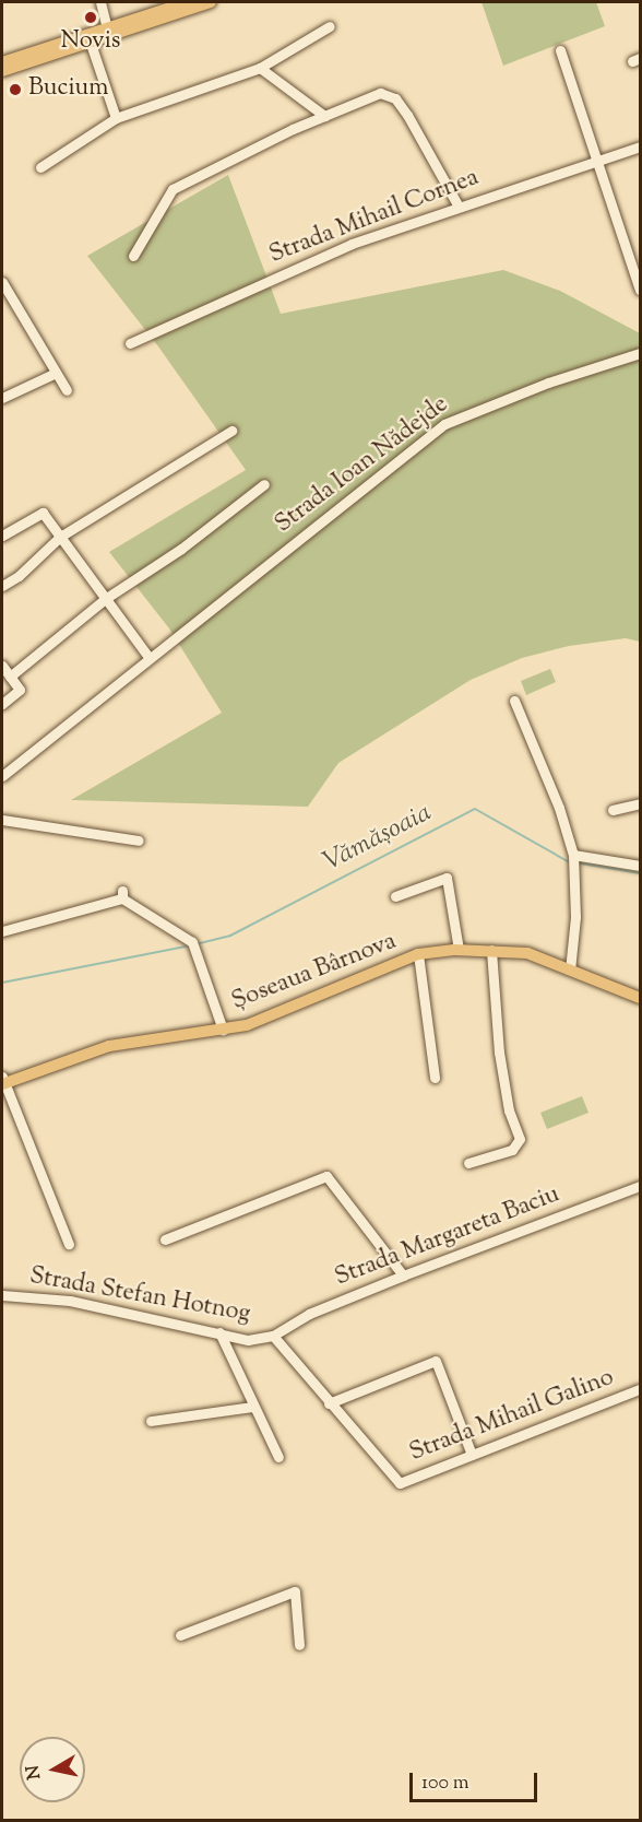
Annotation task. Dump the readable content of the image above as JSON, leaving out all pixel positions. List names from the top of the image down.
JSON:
{
  "streets": {
    "main road": ["Șoseaua Bârnova"],
    "street": [
      "Strada Mihail Cornea",
      "Strada Ioan Nădejde",
      "Strada Margareta Baciu",
      "Strada Stefan Hotnog",
      "Strada Mihail Galino"
    ]
  },
  "crossings": [
    ["Strada Margareta Baciu", "Strada Stefan Hotnog"],
    ["Strada Stefan Hotnog", "Strada Mihail Galino"]
  ],
  "water": ["Vămășoaia"],
  "places": ["Novis", "Bucium"],
  "scale_bar": "100 m",
  "north": "left"
}
